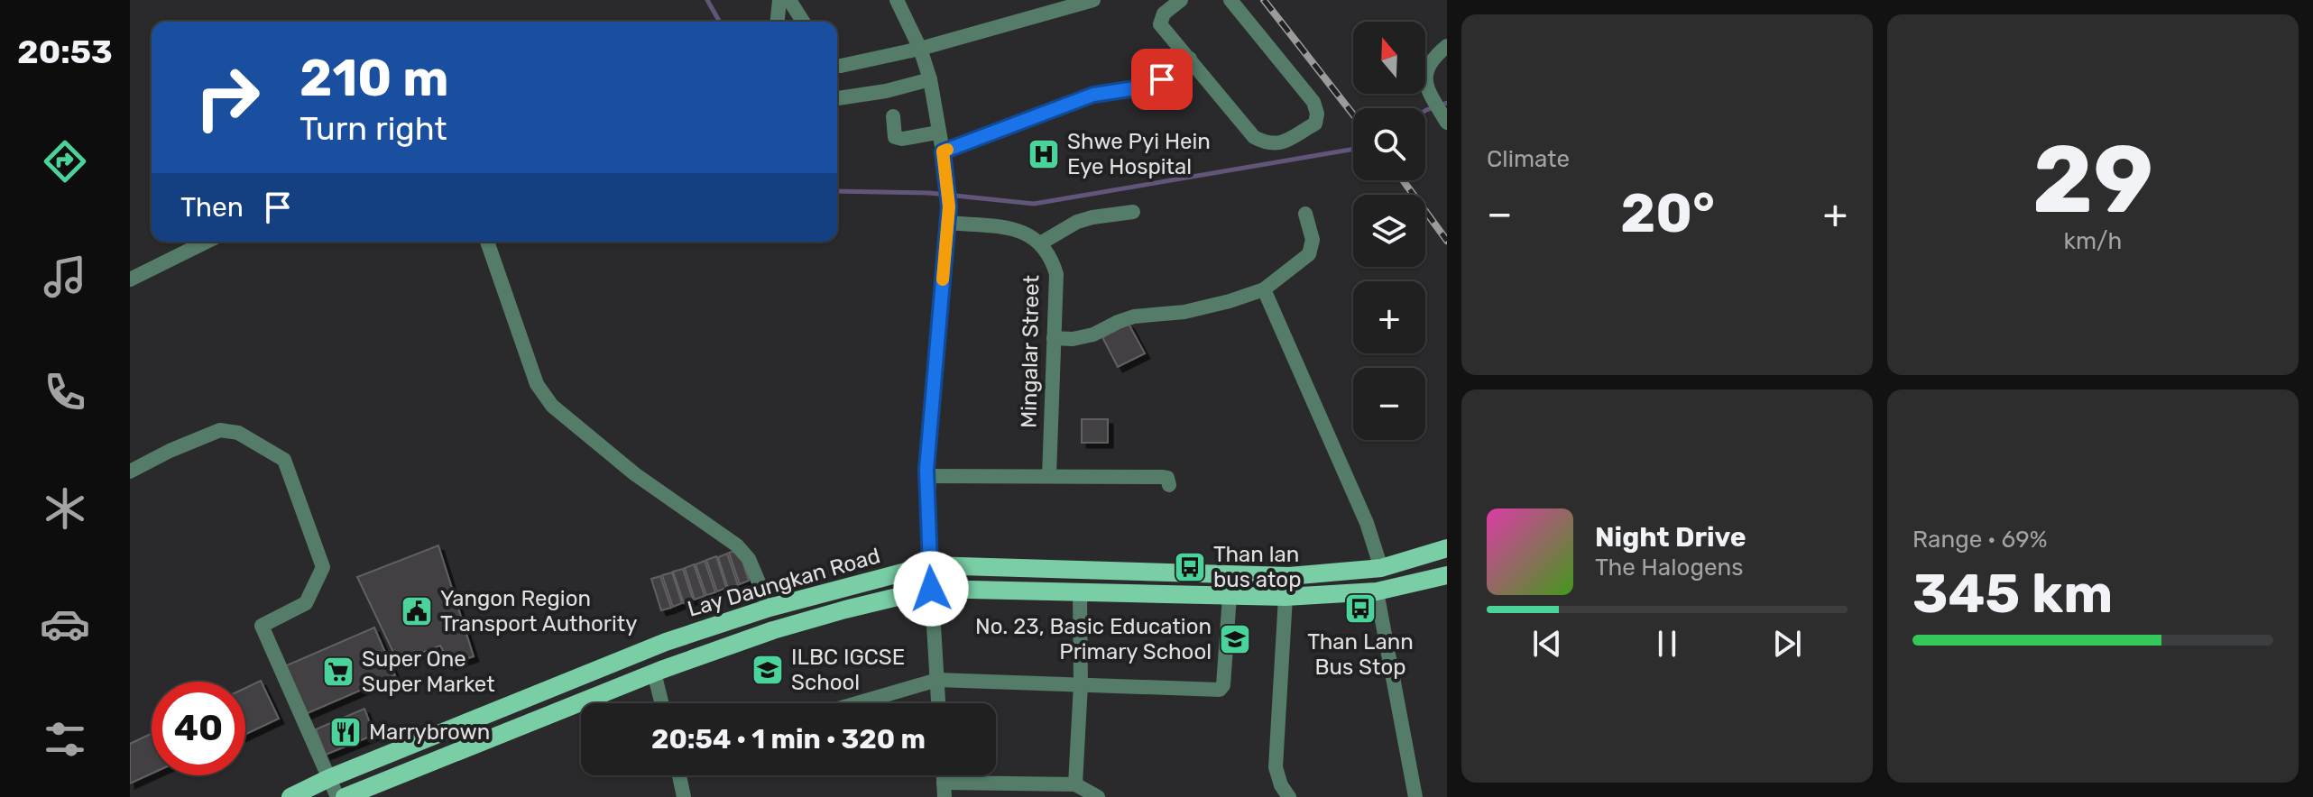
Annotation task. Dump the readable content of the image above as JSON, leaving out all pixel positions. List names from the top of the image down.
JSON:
{
  "streets": {
    "main road": ["Lay Daungkan Road"],
    "street": ["Mingalar Street"]
  },
  "places": {
    "hospital": ["Shwe Pyi Hein Eye Hospital"],
    "bus stop": ["Than lan bus atop", "Than Lann Bus Stop"],
    "public building": ["Yangon Region Transport Authority"],
    "school or university": ["No. 23, Basic Education Primary School", "ILBC IGCSE School"],
    "supermarket": ["Super One Super Market"],
    "restaurant": ["Marrybrown"]
  },
  "north": "top",
  "page": {
    "tabs": "20:53",
    "tile": [
      "Climate",
      ["29", "km/h"],
      ["Range · 69%", "345 km"]
    ],
    "map_buttons": ["+", "−"],
    "turn": ["210 m", "Turn right"],
    "then": "Then",
    "heat": ["−", "20°", "+"],
    "song": ["Night Drive", "The Halogens"],
    "limit": "40",
    "trip": "20:54 · 1 min · 320 m"
  }
}
